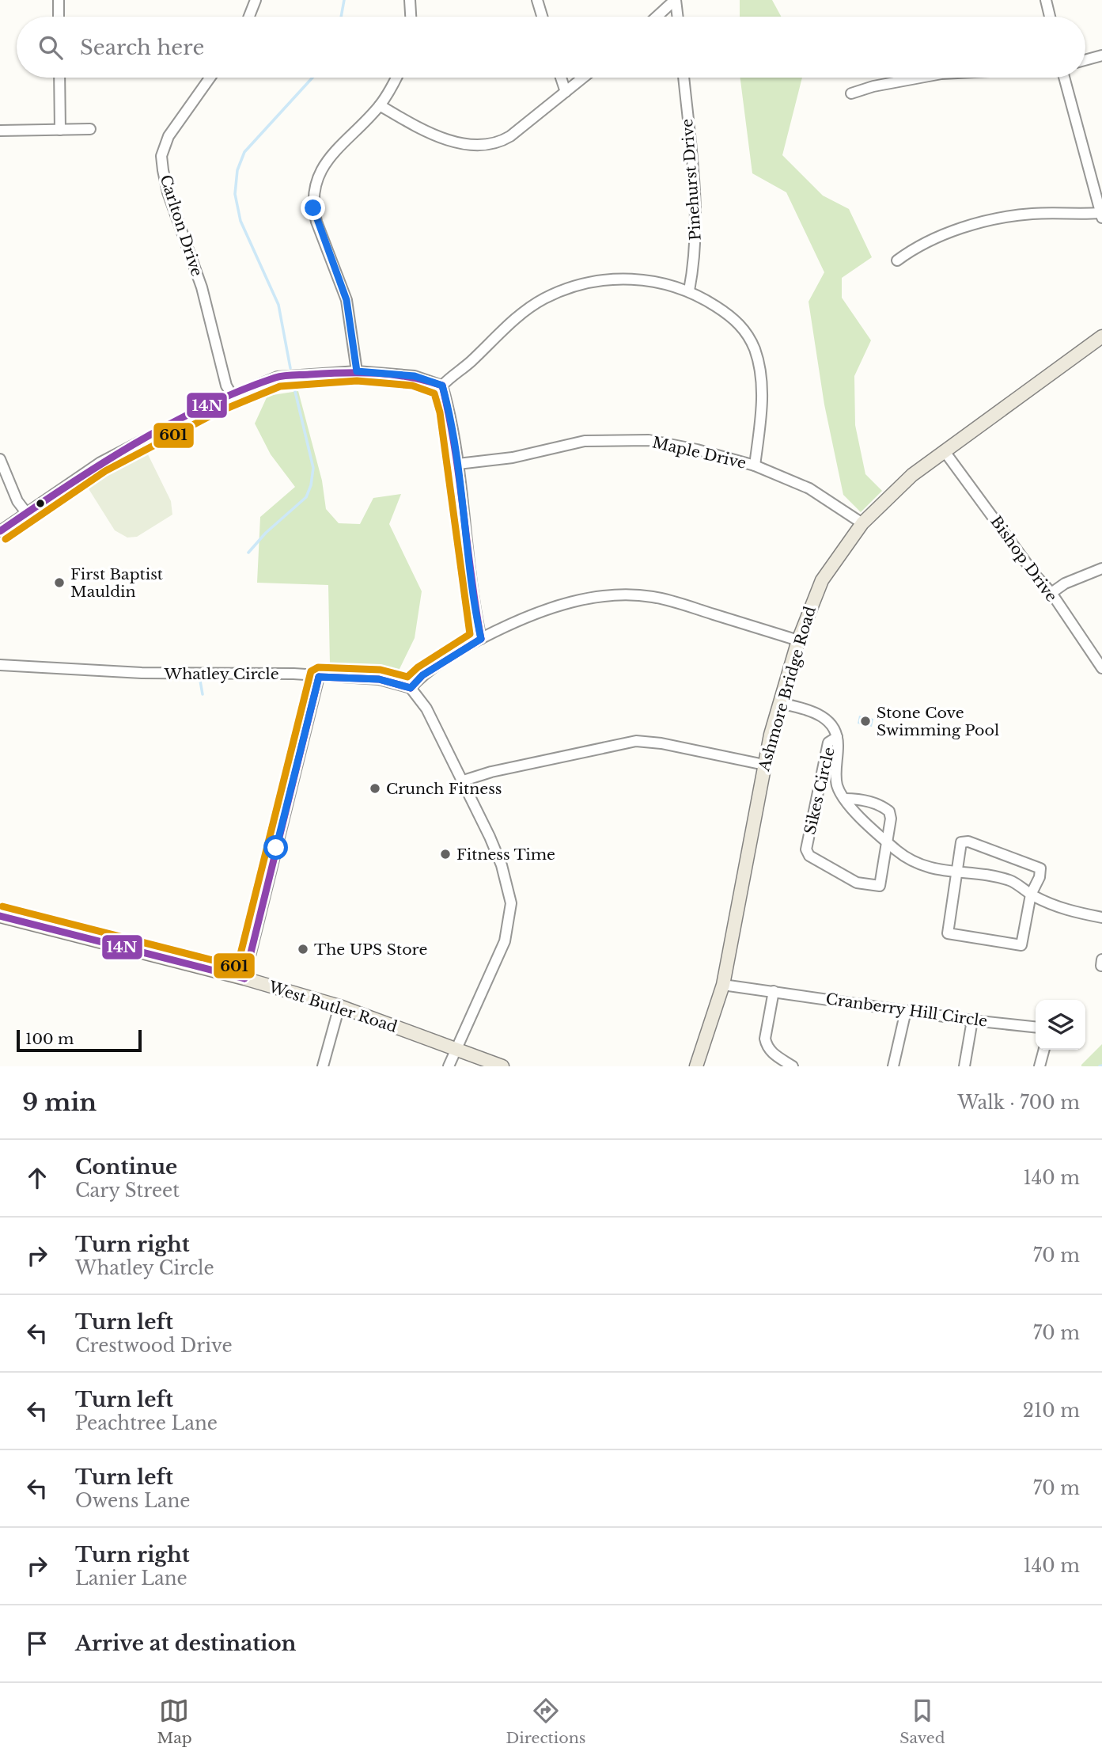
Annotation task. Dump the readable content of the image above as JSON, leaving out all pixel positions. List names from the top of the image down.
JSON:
{
  "streets": {
    "main road": ["Ashmore Bridge Road", "West Butler Road"],
    "street": [
      "Pinehurst Drive",
      "Carlton Drive",
      "Maple Drive",
      "Bishop Drive",
      "Whatley Circle",
      "Sikes Circle",
      "Cranberry Hill Circle"
    ]
  },
  "crossings": [
    ["Maple Drive", "Ashmore Bridge Road"],
    ["Bishop Drive", "Ashmore Bridge Road"],
    ["Ashmore Bridge Road", "Cranberry Hill Circle"]
  ],
  "places": [
    "First Baptist Mauldin",
    "Stone Cove Swimming Pool",
    "Crunch Fitness",
    "Fitness Time",
    "The UPS Store"
  ],
  "lines": ["transit line 14N", "transit line 601"],
  "scale_bar": "100 m",
  "page": {
    "search": "Search here",
    "scale": "100 m",
    "heading": ["9 min", "Walk · 700 m"],
    "list": [
      ["Continue", "Cary Street", "140 m"],
      ["Turn right", "Whatley Circle", "70 m"],
      ["Turn left", "Crestwood Drive", "70 m"],
      ["Turn left", "Peachtree Lane", "210 m"],
      ["Turn left", "Owens Lane", "70 m"],
      ["Turn right", "Lanier Lane", "140 m"],
      "Arrive at destination"
    ],
    "nav": ["Map", "Directions", "Saved"]
  }
}
